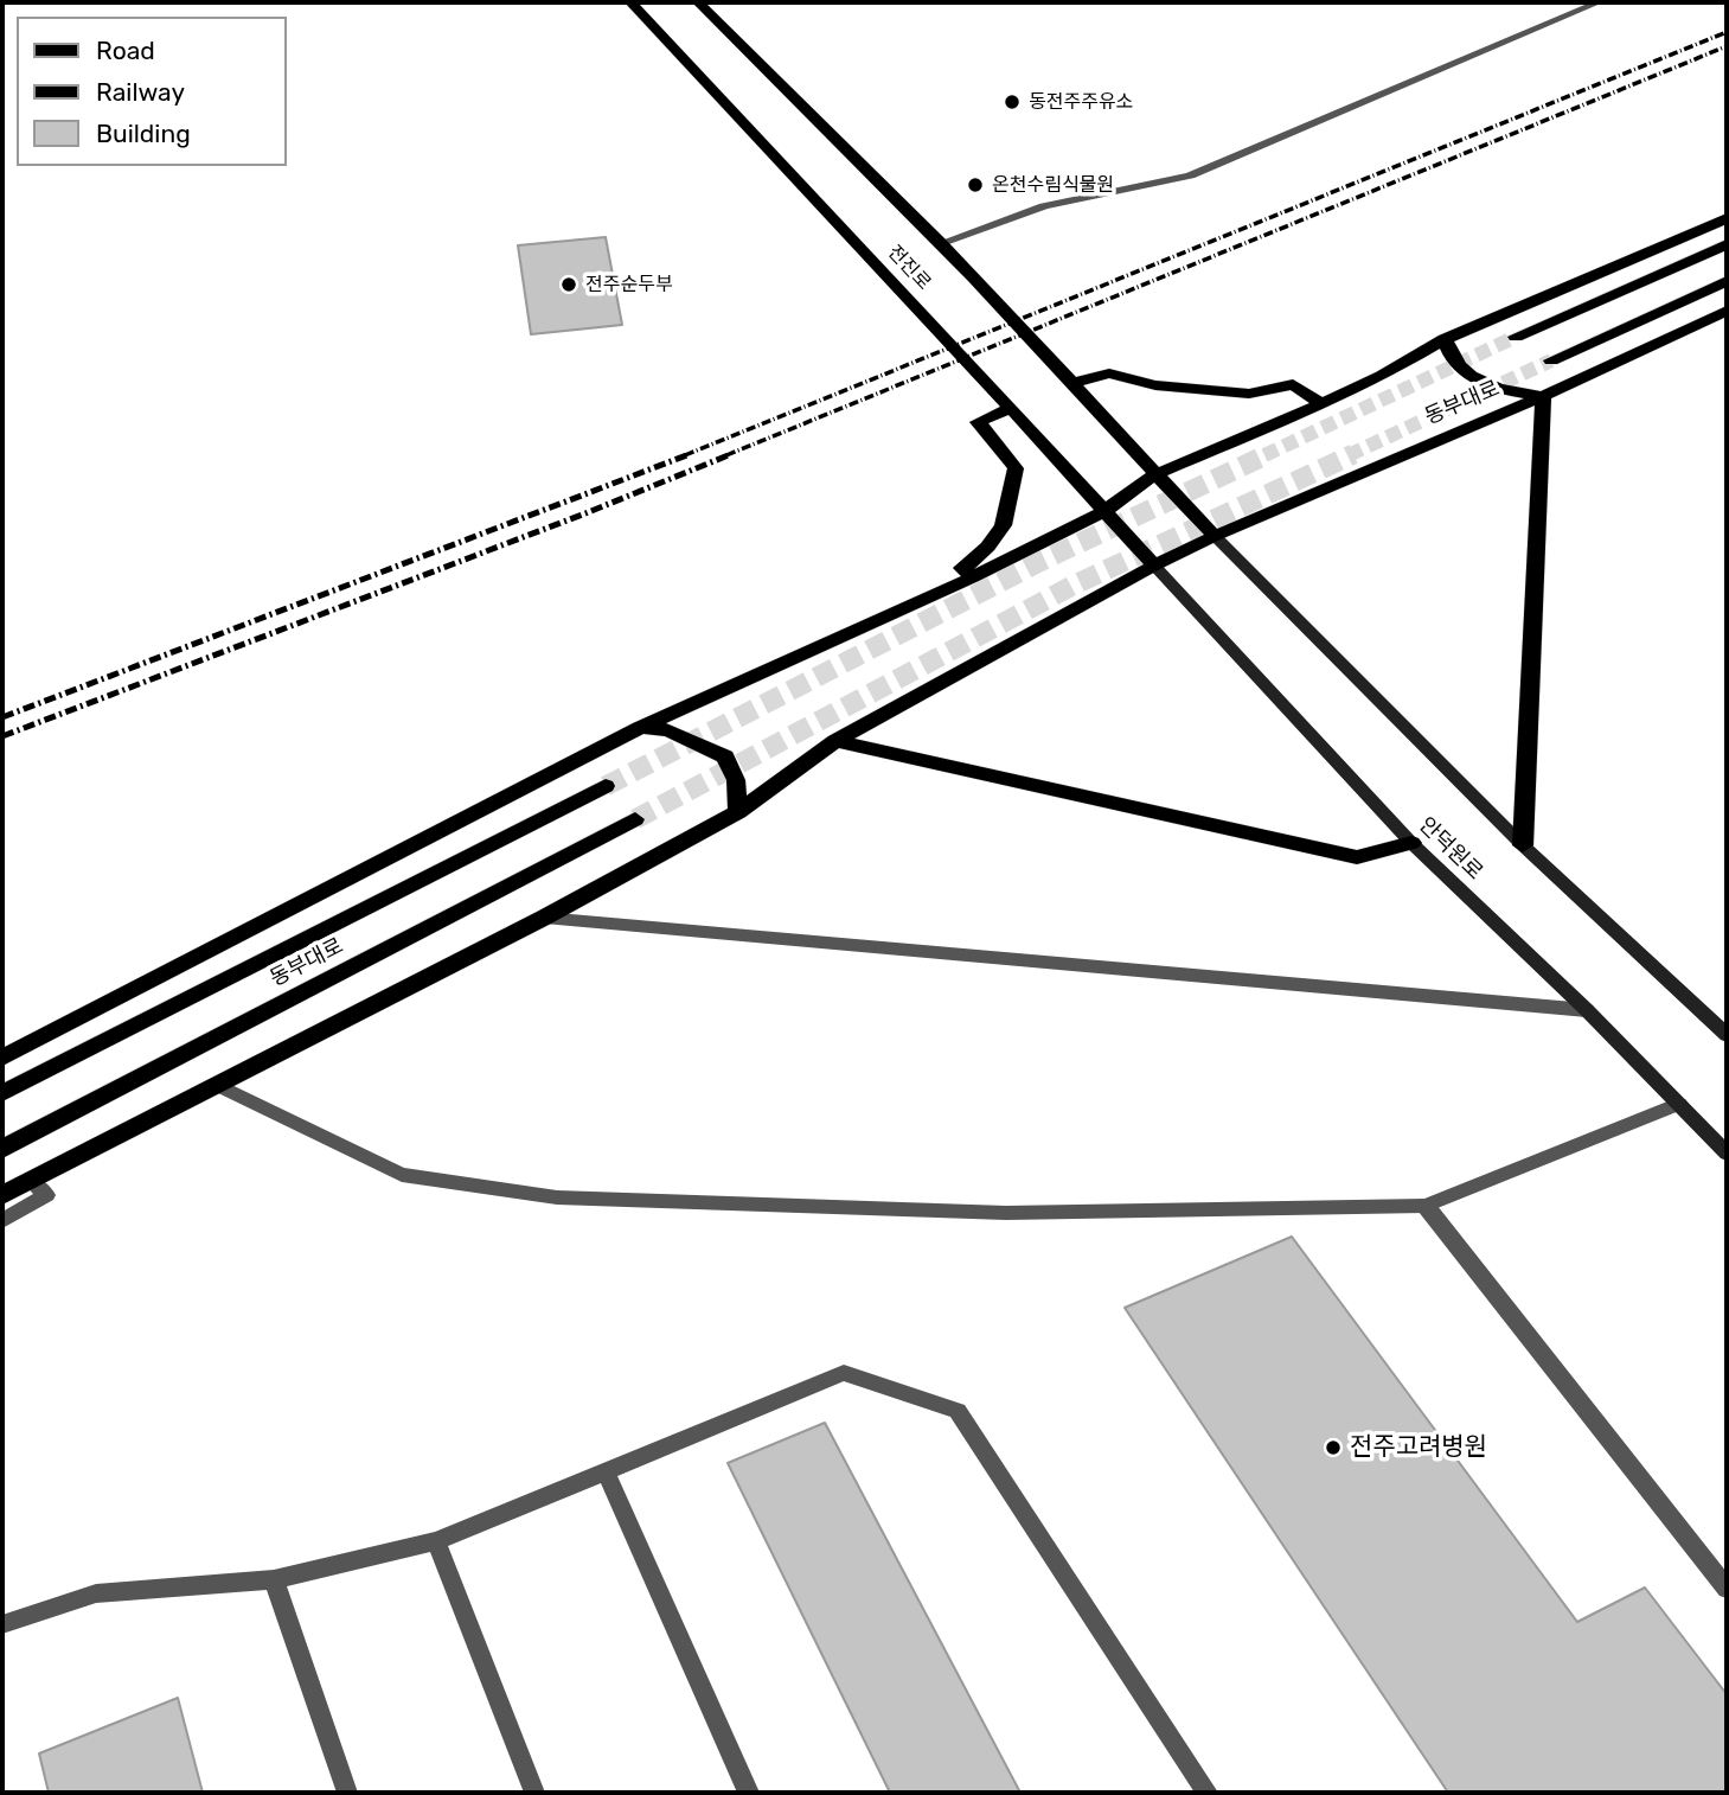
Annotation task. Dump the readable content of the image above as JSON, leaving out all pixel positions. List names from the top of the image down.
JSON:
{
  "streets": {
    "main road": ["전진로", "동부대로"],
    "street": ["안덕원로"]
  },
  "crossings": [
    ["전진로", "동부대로"],
    ["전진로", "안덕원로"],
    ["동부대로", "안덕원로"]
  ],
  "places": [
    "동전주주유소",
    "온천수림식물원",
    "전주순두부",
    "전주고려병원"
  ],
  "legend": ["Road", "Railway", "Building"]
}
